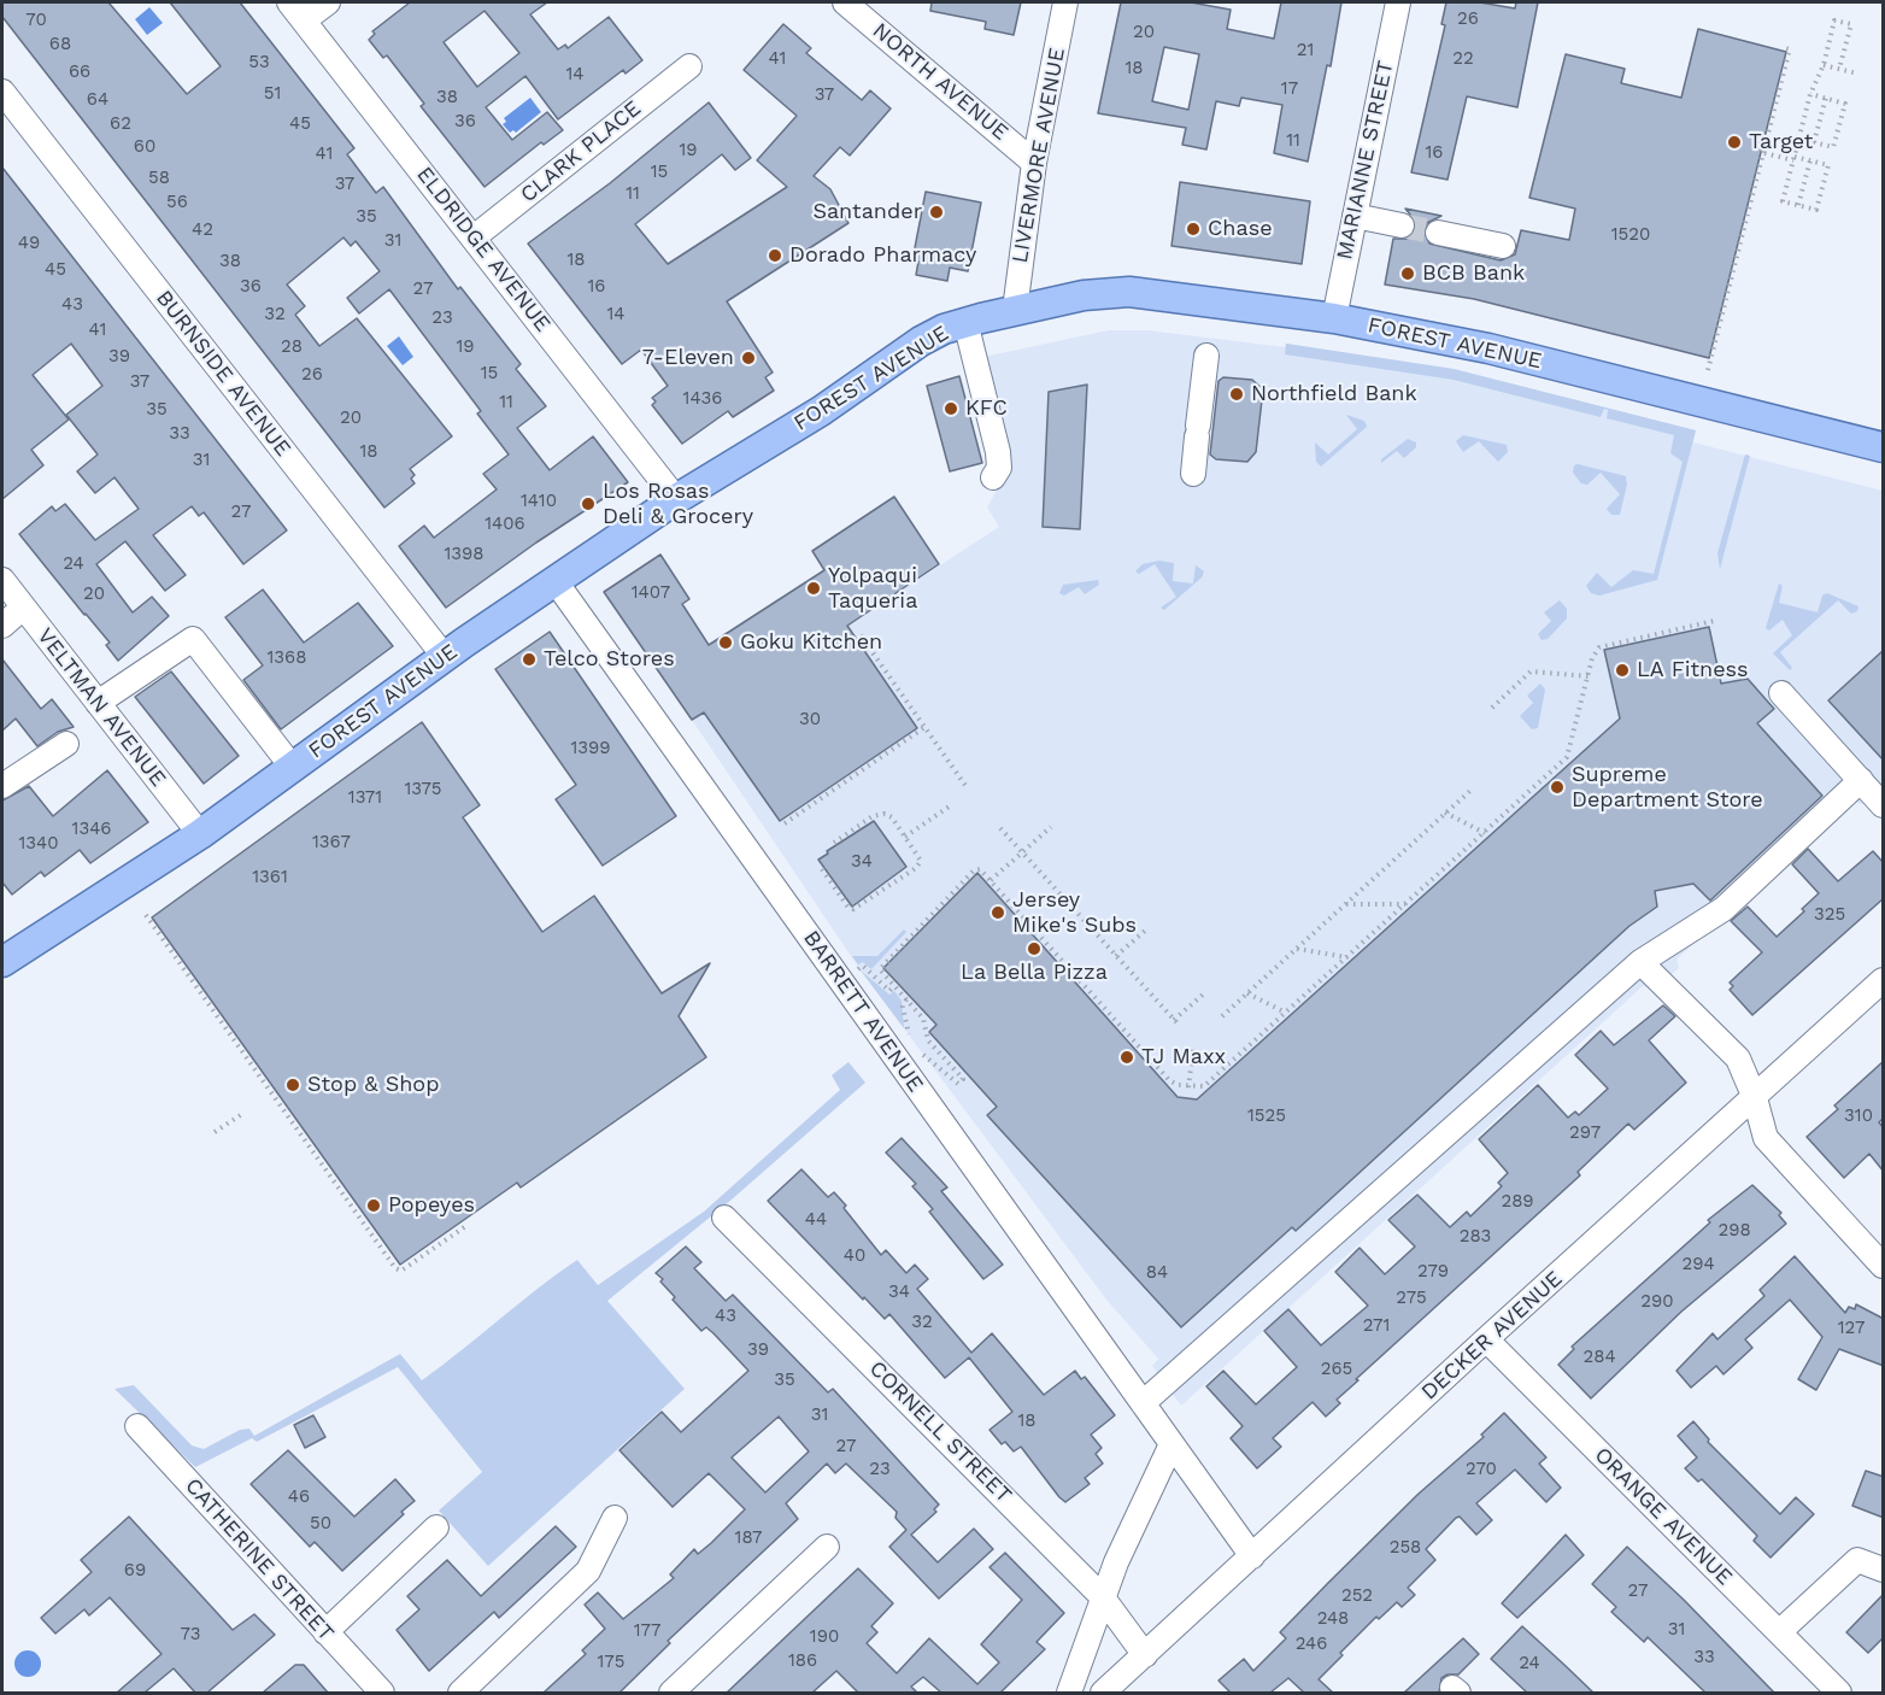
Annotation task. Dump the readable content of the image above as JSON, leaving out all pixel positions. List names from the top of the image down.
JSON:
{
  "streets": {
    "main road": ["FOREST AVENUE"],
    "street": [
      "NORTH AVENUE",
      "CLARK PLACE",
      "LIVERMORE AVENUE",
      "MARIANNE STREET",
      "ELDRIDGE AVENUE",
      "BURNSIDE AVENUE",
      "VELTMAN AVENUE",
      "BARRETT AVENUE",
      "DECKER AVENUE",
      "CORNELL STREET",
      "ORANGE AVENUE",
      "CATHERINE STREET"
    ]
  },
  "crossings": [
    ["NORTH AVENUE", "LIVERMORE AVENUE"],
    ["CLARK PLACE", "ELDRIDGE AVENUE"],
    ["LIVERMORE AVENUE", "FOREST AVENUE"],
    ["MARIANNE STREET", "FOREST AVENUE"],
    ["ELDRIDGE AVENUE", "FOREST AVENUE"],
    ["FOREST AVENUE", "BURNSIDE AVENUE"],
    ["FOREST AVENUE", "VELTMAN AVENUE"],
    ["FOREST AVENUE", "BARRETT AVENUE"],
    ["BARRETT AVENUE", "DECKER AVENUE"],
    ["DECKER AVENUE", "CORNELL STREET"],
    ["DECKER AVENUE", "ORANGE AVENUE"]
  ],
  "places": [
    "Target",
    "Santander",
    "Chase",
    "Dorado Pharmacy",
    "BCB Bank",
    "7-Eleven",
    "Northfield Bank",
    "KFC",
    "Los Rosas Deli & Grocery",
    "Yolpaqui Taqueria",
    "Goku Kitchen",
    "Telco Stores",
    "LA Fitness",
    "Supreme Department Store",
    "Jersey Mike's Subs",
    "La Bella Pizza",
    "TJ Maxx",
    "Stop & Shop",
    "Popeyes"
  ],
  "house_numbers": [
    "26",
    "70",
    "20",
    "68",
    "21",
    "41",
    "22",
    "53",
    "18",
    "66",
    "14",
    "17",
    "51",
    "37",
    "38",
    "64",
    "36",
    "62",
    "45",
    "11",
    "60",
    "19",
    "16",
    "41",
    "15",
    "58",
    "37",
    "11",
    "56",
    "35",
    "42",
    "1520",
    "31",
    "49",
    "18",
    "38",
    "45",
    "36",
    "16",
    "27",
    "43",
    "32",
    "14",
    "23",
    "41",
    "28",
    "19",
    "39",
    "15",
    "26",
    "37",
    "1436",
    "11",
    "35",
    "20",
    "33",
    "18",
    "31",
    "1410",
    "27",
    "1406",
    "1398",
    "24",
    "1407",
    "20",
    "1368",
    "30",
    "1399",
    "1375",
    "1371",
    "1346",
    "1367",
    "1340",
    "34",
    "1361",
    "325",
    "1525",
    "310",
    "297",
    "289",
    "44",
    "298",
    "283",
    "40",
    "294",
    "279",
    "84",
    "34",
    "275",
    "290",
    "43",
    "32",
    "271",
    "127",
    "39",
    "284",
    "265",
    "35",
    "31",
    "18",
    "27",
    "23",
    "270",
    "46",
    "50",
    "187",
    "258",
    "69",
    "27",
    "252",
    "248",
    "31",
    "177",
    "73",
    "190",
    "246",
    "33",
    "186",
    "175",
    "24"
  ]
}
